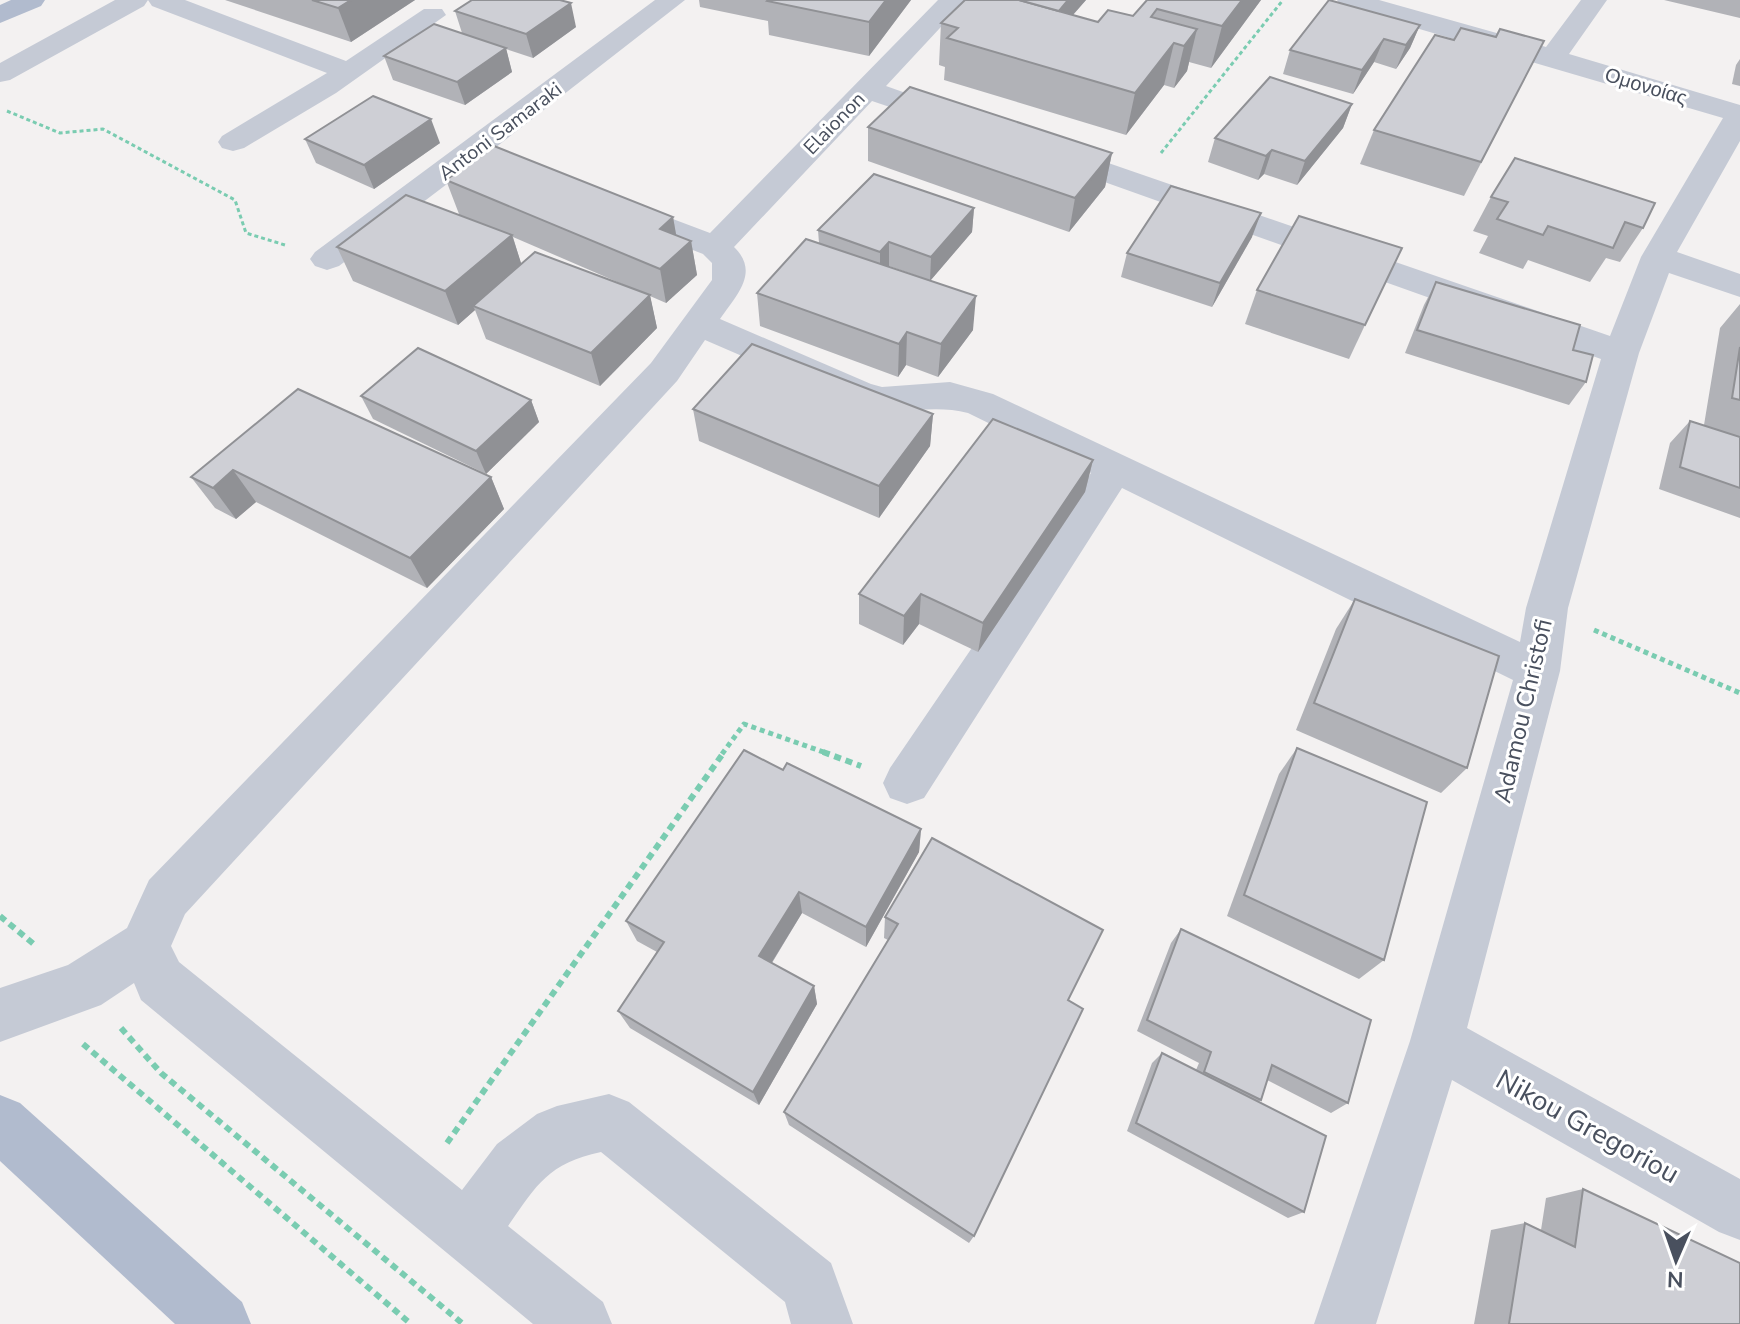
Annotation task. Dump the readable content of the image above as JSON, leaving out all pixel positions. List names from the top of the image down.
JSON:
{
  "streets": {
    "street": [
      "Ομονοίας",
      "Elaionon",
      "Antoni Samaraki",
      "Adamou Christofi",
      "Nikou Gregoriou"
    ]
  },
  "crossings": [
    ["Ομονοίας", "Adamou Christofi"],
    ["Adamou Christofi", "Nikou Gregoriou"]
  ],
  "north": "bottom"
}
